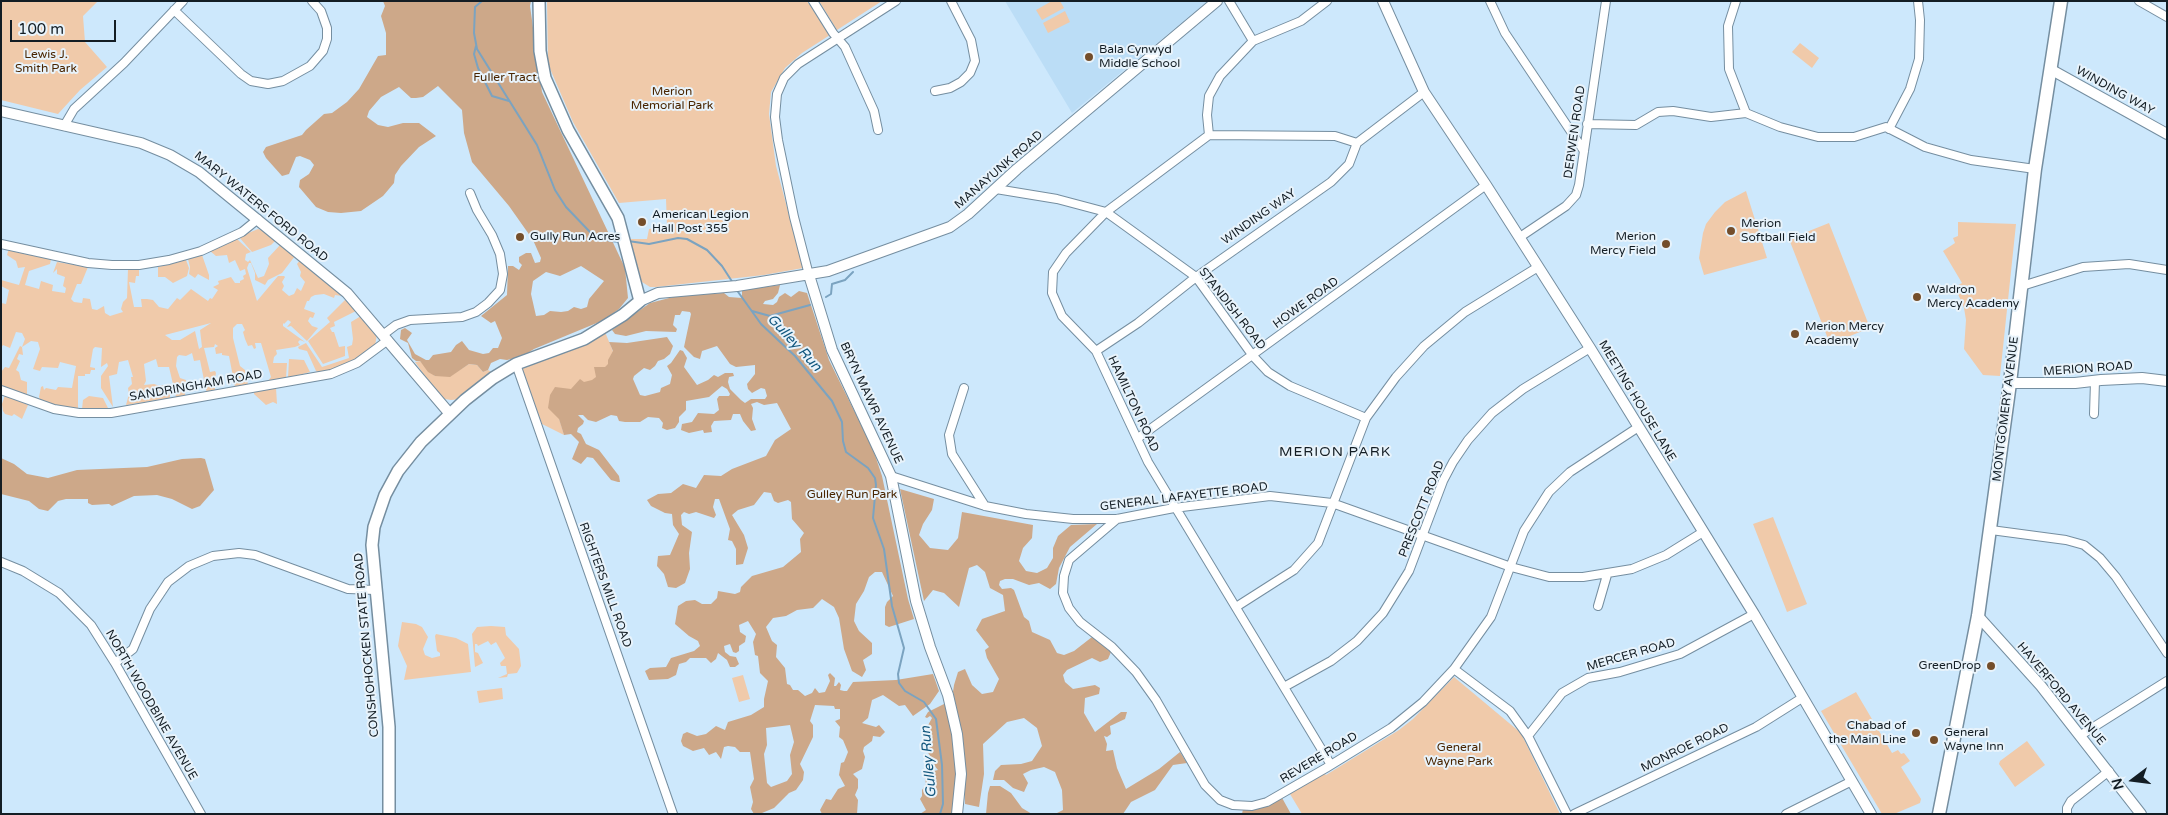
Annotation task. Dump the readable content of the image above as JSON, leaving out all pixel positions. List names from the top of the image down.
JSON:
{
  "streets": {
    "main road": ["MONTGOMERY AVENUE", "CONSHOHOCKEN STATE ROAD"],
    "street": [
      "WINDING WAY",
      "DERWEN ROAD",
      "MANAYUNK ROAD",
      "MARY WATERS FORD ROAD",
      "HOWE ROAD",
      "STANDISH ROAD",
      "MERION ROAD",
      "SANDRINGHAM ROAD",
      "MEETING HOUSE LANE",
      "BRYN MAWR AVENUE",
      "HAMILTON ROAD",
      "GENERAL LAFAYETTE ROAD",
      "PRESCOTT ROAD",
      "RIGHTERS MILL ROAD",
      "MERCER ROAD",
      "HAVERFORD AVENUE",
      "NORTH WOODBINE AVENUE",
      "MONROE ROAD",
      "REVERE ROAD"
    ]
  },
  "crossings": [
    ["WINDING WAY", "STANDISH ROAD"],
    ["WINDING WAY", "MEETING HOUSE LANE"],
    ["WINDING WAY", "HAMILTON ROAD"],
    ["WINDING WAY", "MONTGOMERY AVENUE"],
    ["DERWEN ROAD", "MEETING HOUSE LANE"],
    ["MANAYUNK ROAD", "STANDISH ROAD"],
    ["MANAYUNK ROAD", "BRYN MAWR AVENUE"],
    ["MANAYUNK ROAD", "CONSHOHOCKEN STATE ROAD"],
    ["MARY WATERS FORD ROAD", "SANDRINGHAM ROAD"],
    ["MARY WATERS FORD ROAD", "CONSHOHOCKEN STATE ROAD"],
    ["HOWE ROAD", "STANDISH ROAD"],
    ["HOWE ROAD", "MEETING HOUSE LANE"],
    ["HOWE ROAD", "HAMILTON ROAD"],
    ["STANDISH ROAD", "HAMILTON ROAD"],
    ["MERION ROAD", "MONTGOMERY AVENUE"],
    ["MEETING HOUSE LANE", "GENERAL LAFAYETTE ROAD"],
    ["MEETING HOUSE LANE", "PRESCOTT ROAD"],
    ["MEETING HOUSE LANE", "MERCER ROAD"],
    ["MEETING HOUSE LANE", "MONROE ROAD"],
    ["MEETING HOUSE LANE", "REVERE ROAD"],
    ["BRYN MAWR AVENUE", "GENERAL LAFAYETTE ROAD"],
    ["HAMILTON ROAD", "GENERAL LAFAYETTE ROAD"],
    ["HAMILTON ROAD", "PRESCOTT ROAD"],
    ["HAMILTON ROAD", "REVERE ROAD"],
    ["MONTGOMERY AVENUE", "HAVERFORD AVENUE"],
    ["GENERAL LAFAYETTE ROAD", "PRESCOTT ROAD"],
    ["GENERAL LAFAYETTE ROAD", "REVERE ROAD"],
    ["RIGHTERS MILL ROAD", "CONSHOHOCKEN STATE ROAD"]
  ],
  "districts": ["MERION PARK"],
  "water": ["Gulley Run"],
  "parks": [
    "Lewis J. Smith Park",
    "Fuller Tract",
    "Merion Memorial Park",
    "Gulley Run Park",
    "General Wayne Park"
  ],
  "places": [
    "Bala Cynwyd Middle School",
    "American Legion Hall Post 355",
    "Merion Softball Field",
    "Gully Run Acres",
    "Merion Mercy Field",
    "Waldron Mercy Academy",
    "Merion Mercy Academy",
    "GreenDrop",
    "Chabad of the Main Line",
    "General Wayne Inn"
  ],
  "scale_bar": "100 m",
  "north": "left"
}
